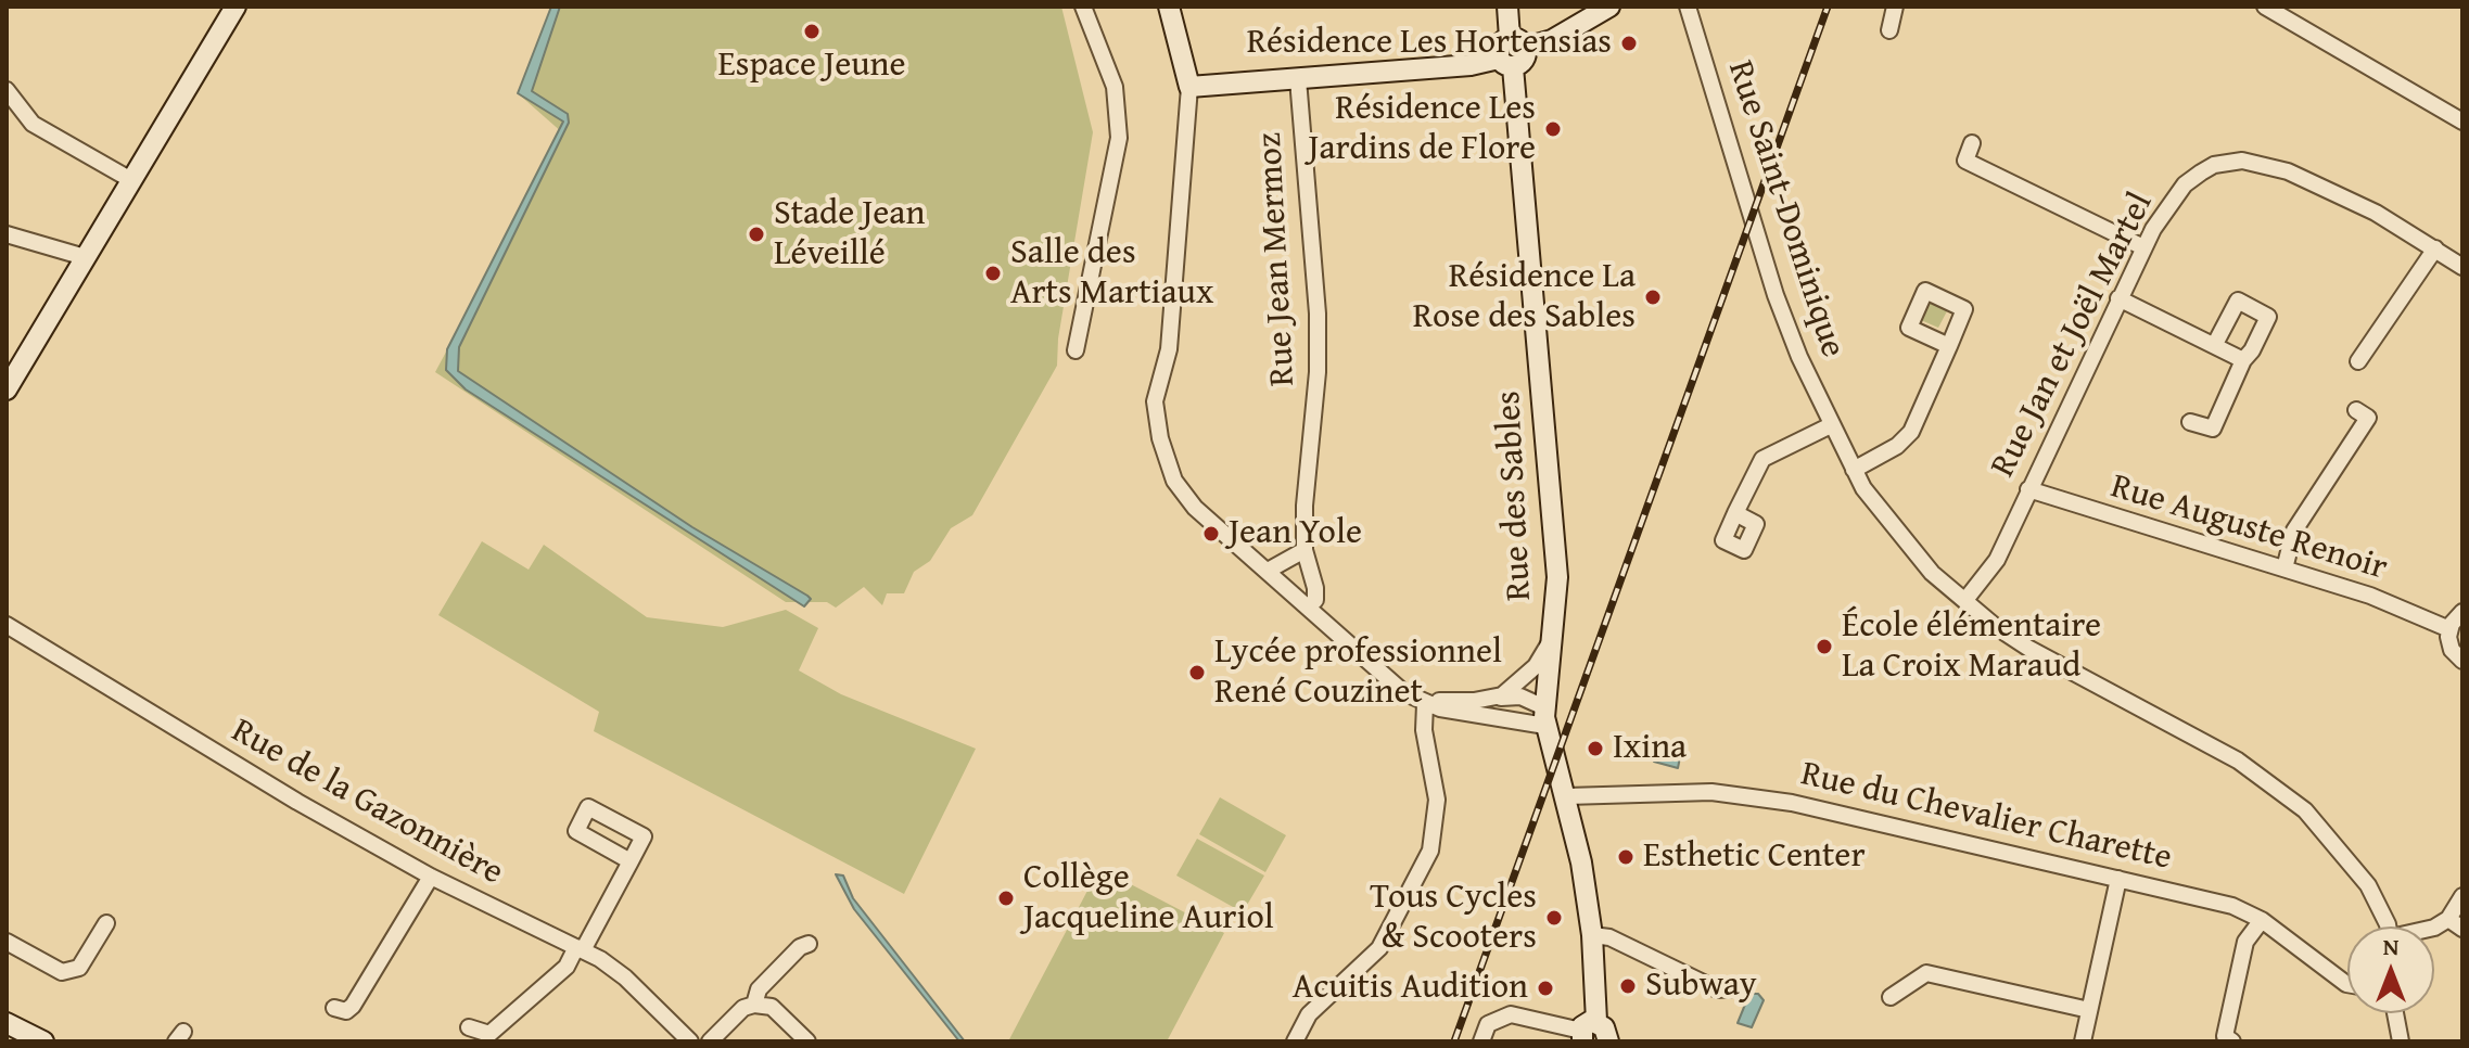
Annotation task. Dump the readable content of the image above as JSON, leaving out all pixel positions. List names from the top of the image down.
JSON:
{
  "streets": {
    "main road": ["Rue des Sables"],
    "street": [
      "Rue Saint-Dominique",
      "Rue Jean Mermoz",
      "Rue Jan et Joël Martel",
      "Rue Auguste Renoir",
      "Rue de la Gazonnière",
      "Rue du Chevalier Charette"
    ]
  },
  "crossings": [
    ["Rue Saint-Dominique", "Rue Jan et Joël Martel"],
    ["Rue Jan et Joël Martel", "Rue Auguste Renoir"],
    ["Rue des Sables", "Rue du Chevalier Charette"]
  ],
  "places": [
    "Espace Jeune",
    "Résidence Les Hortensias",
    "Résidence Les Jardins de Flore",
    "Stade Jean Léveillé",
    "Salle des Arts Martiaux",
    "Résidence La Rose des Sables",
    "Jean Yole",
    "École élémentaire La Croix Maraud",
    "Lycée professionnel René Couzinet",
    "Ixina",
    "Esthetic Center",
    "Collège Jacqueline Auriol",
    "Tous Cycles & Scooters",
    "Subway",
    "Acuitis Audition"
  ],
  "north": "top"
}
